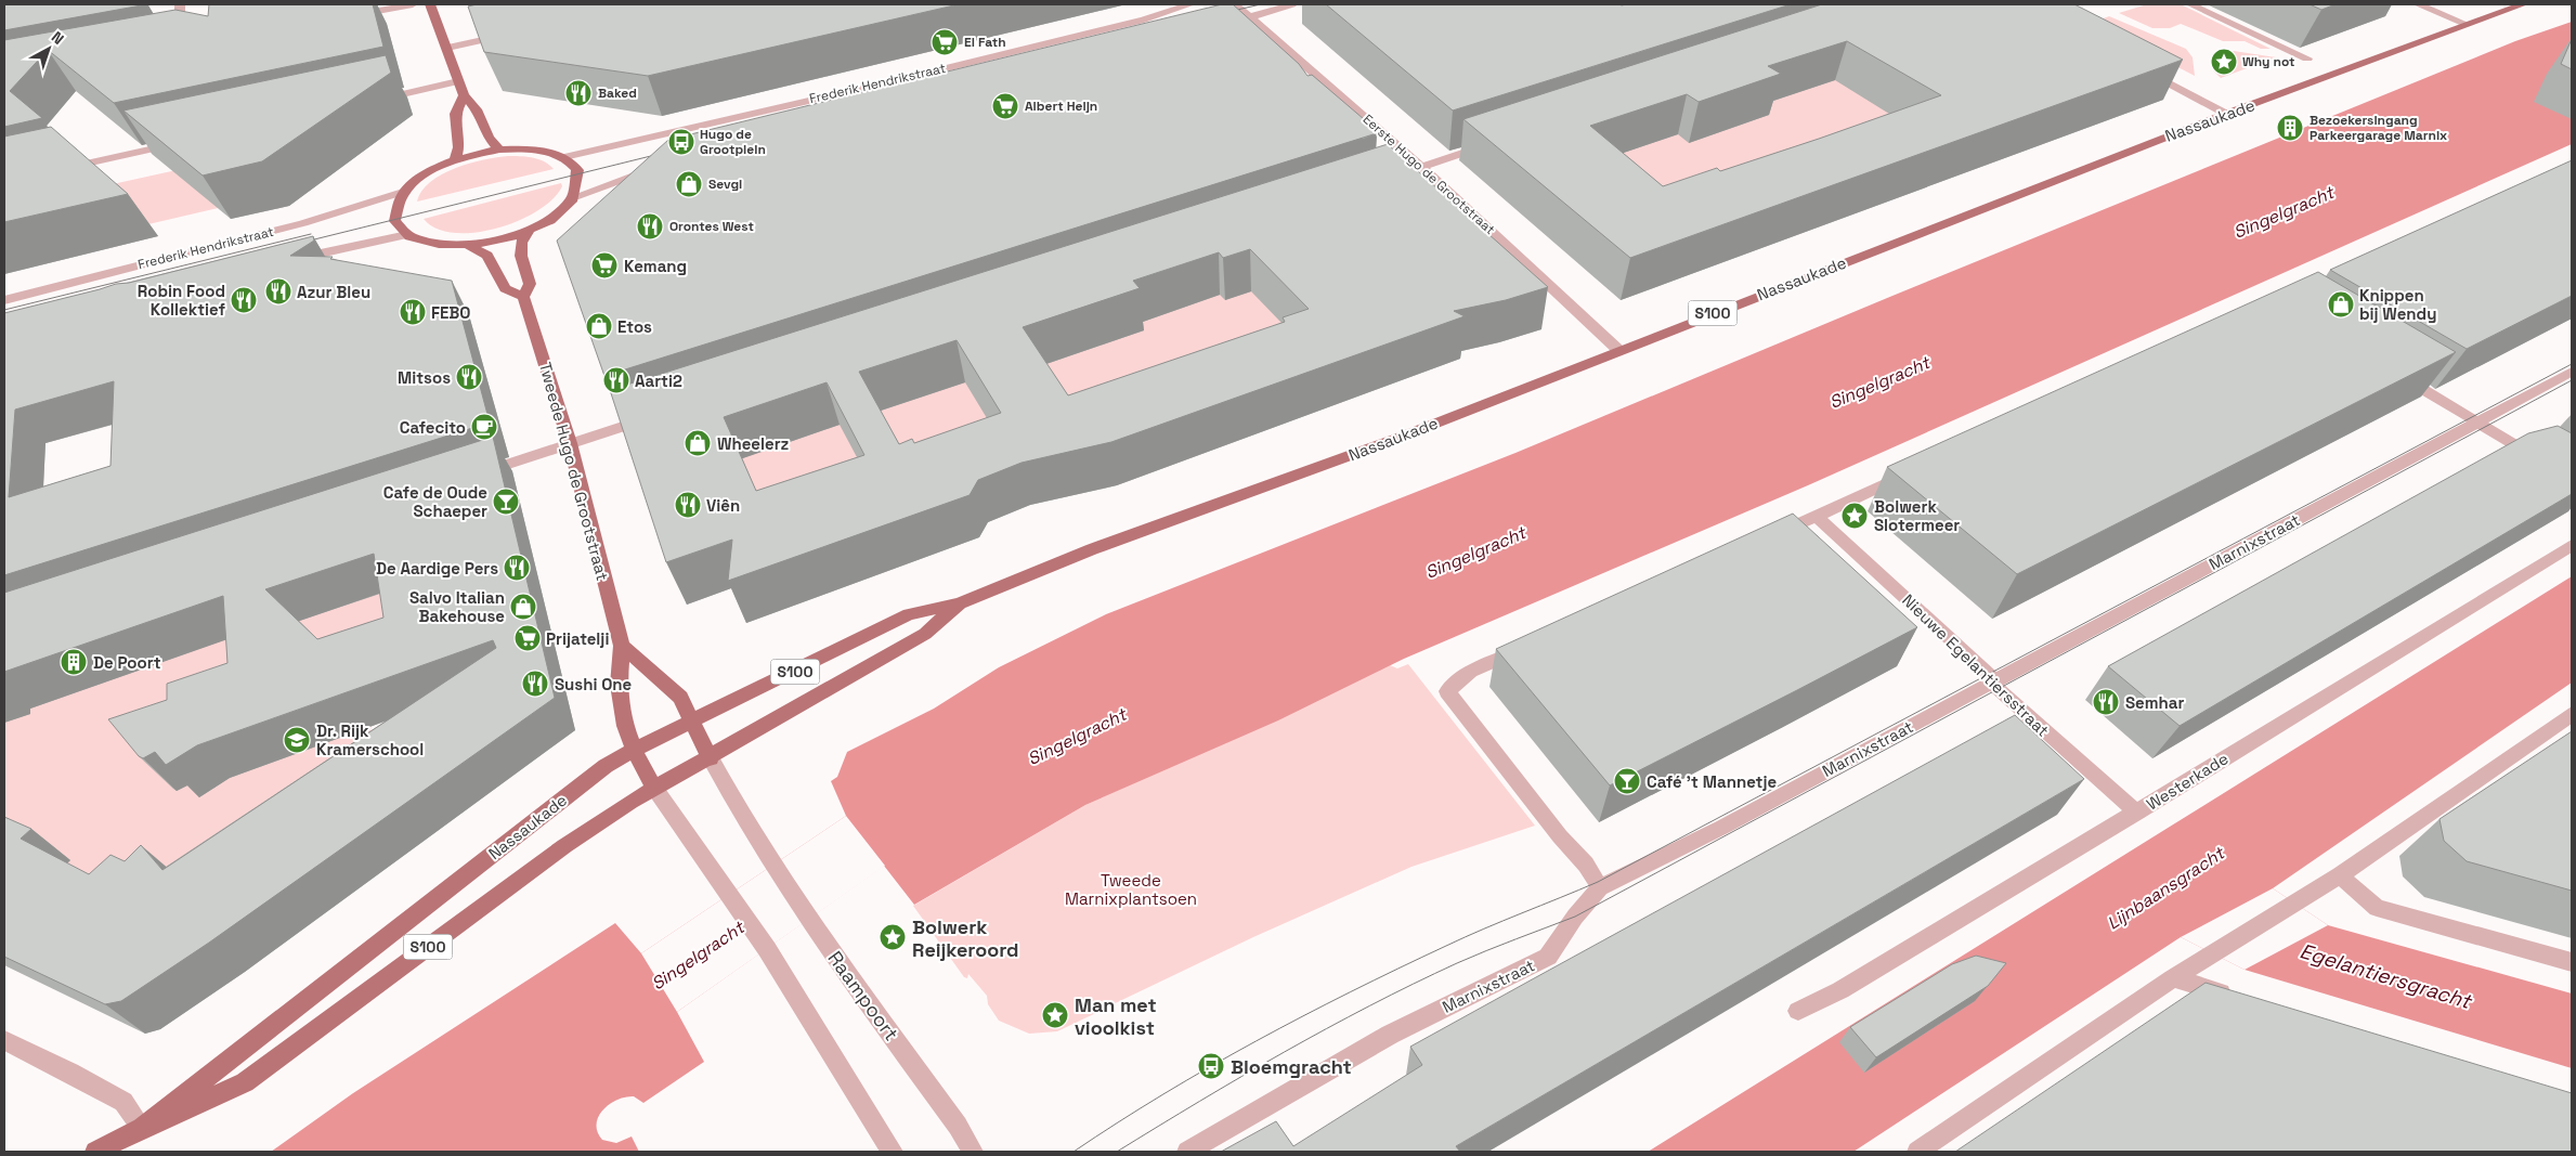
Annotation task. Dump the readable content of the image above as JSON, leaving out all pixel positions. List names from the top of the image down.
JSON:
{
  "streets": {
    "main road": ["Nassaukade", "S100", "Tweede Hugo de Grootstraat"],
    "street": [
      "Frederik Hendrikstraat",
      "Eerste Hugo de Grootstraat",
      "Marnixstraat",
      "Nieuwe Egelantiersstraat",
      "Westerkade",
      "Raampoort"
    ]
  },
  "crossings": [
    ["Nassaukade", "Eerste Hugo de Grootstraat"],
    ["Nassaukade", "Tweede Hugo de Grootstraat"],
    ["Nassaukade", "Raampoort"],
    ["Marnixstraat", "Nieuwe Egelantiersstraat"],
    ["Nieuwe Egelantiersstraat", "Westerkade"]
  ],
  "water": ["Singelgracht", "Lijnbaansgracht", "Egelantiersgracht"],
  "parks": ["Tweede Marnixplantsoen"],
  "places": {
    "supermarket": [
      "El Fath",
      "Albert Heijn",
      "Kemang",
      "Prijatelji"
    ],
    "place": [
      "Why not",
      "Bolwerk Slotermeer",
      "Bolwerk Reijkeroord",
      "Man met vioolkist"
    ],
    "restaurant": [
      "Baked",
      "Orontes West",
      "Azur Bleu",
      "Robin Food Kollektief",
      "FEBO",
      "Mitsos",
      "Aarti2",
      "Viên",
      "De Aardige Pers",
      "Sushi One",
      "Semhar"
    ],
    "building": ["Bezoekersingang Parkeergarage Marnix", "De Poort"],
    "bus stop": ["Hugo de Grootplein", "Bloemgracht"],
    "shop": [
      "Sevgi",
      "Knippen bij Wendy",
      "Etos",
      "Wheelerz",
      "Salvo Italian Bakehouse"
    ],
    "cafe": ["Cafecito"],
    "bar": ["Cafe de Oude Schaeper", "Café 't Mannetje"],
    "school or university": ["Dr. Rijk Kramerschool"]
  },
  "north": "top right"
}
